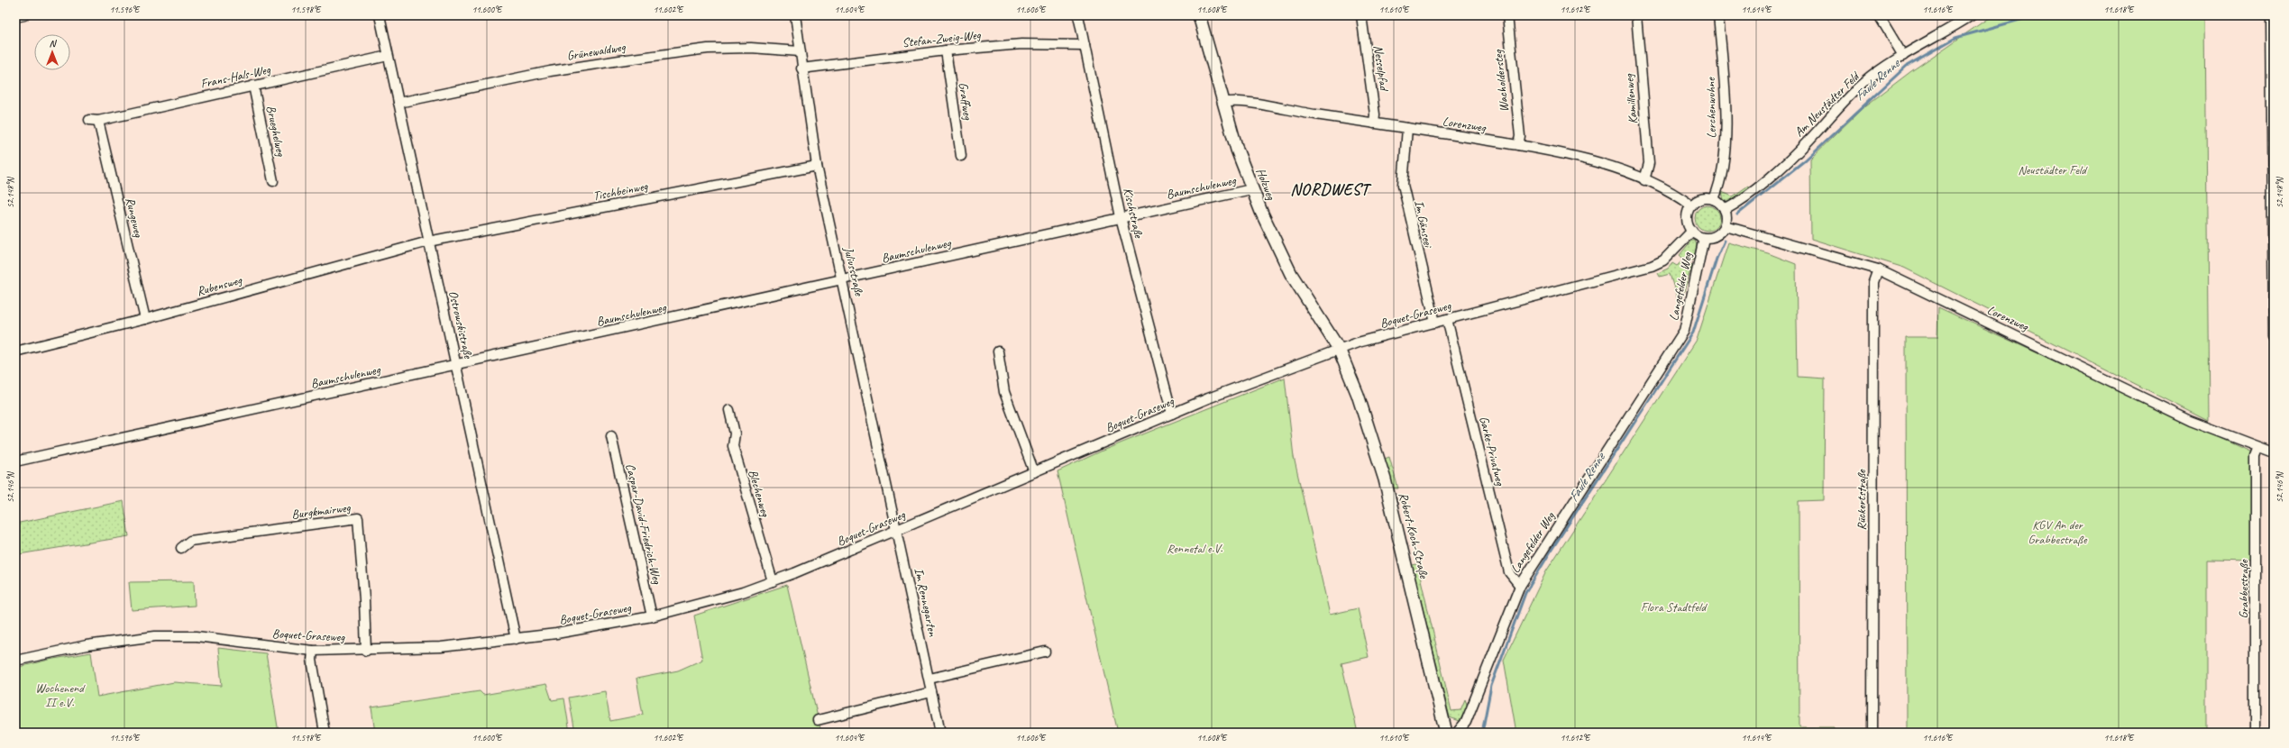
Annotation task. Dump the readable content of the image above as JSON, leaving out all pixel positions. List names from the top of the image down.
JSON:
{
  "streets": {
    "street": [
      "Stefan-Zweig-Weg",
      "Grünewaldweg",
      "Nesselpfad",
      "Frans-Hals-Weg",
      "Wacholdersteg",
      "Kamillenweg",
      "Graffweg",
      "Am Neustädter Feld",
      "Lerchenwuhne",
      "Lorenzweg",
      "Brueghelweg",
      "Holzweg",
      "Baumschulenweg",
      "Tischbeinweg",
      "Kischstraße",
      "Rungeweg",
      "Im Gänseei",
      "Juliusstraße",
      "Rubensweg",
      "Langefelder Weg",
      "Boquet-Graseweg",
      "Ostrowskistraße",
      "Garke-Privatweg",
      "Blechenweg",
      "Rückertstraße",
      "Burgkmairweg",
      "Caspar-David-Friedrich-Weg",
      "Robert-Koch-Straße",
      "Grabbestraße",
      "Im Rennegarten"
    ]
  },
  "crossings": [
    ["Stefan-Zweig-Weg", "Graffweg"],
    ["Stefan-Zweig-Weg", "Kischstraße"],
    ["Stefan-Zweig-Weg", "Juliusstraße"],
    ["Grünewaldweg", "Juliusstraße"],
    ["Grünewaldweg", "Ostrowskistraße"],
    ["Nesselpfad", "Lorenzweg"],
    ["Frans-Hals-Weg", "Brueghelweg"],
    ["Frans-Hals-Weg", "Rungeweg"],
    ["Frans-Hals-Weg", "Ostrowskistraße"],
    ["Wacholdersteg", "Lorenzweg"],
    ["Kamillenweg", "Lorenzweg"],
    ["Am Neustädter Feld", "Lerchenwuhne"],
    ["Am Neustädter Feld", "Lorenzweg"],
    ["Am Neustädter Feld", "Langefelder Weg"],
    ["Am Neustädter Feld", "Boquet-Graseweg"],
    ["Lerchenwuhne", "Lorenzweg"],
    ["Lerchenwuhne", "Langefelder Weg"],
    ["Lerchenwuhne", "Boquet-Graseweg"],
    ["Lorenzweg", "Holzweg"],
    ["Lorenzweg", "Im Gänseei"],
    ["Lorenzweg", "Langefelder Weg"],
    ["Lorenzweg", "Boquet-Graseweg"],
    ["Lorenzweg", "Rückertstraße"],
    ["Lorenzweg", "Grabbestraße"],
    ["Holzweg", "Baumschulenweg"],
    ["Holzweg", "Boquet-Graseweg"],
    ["Holzweg", "Robert-Koch-Straße"],
    ["Baumschulenweg", "Kischstraße"],
    ["Baumschulenweg", "Juliusstraße"],
    ["Baumschulenweg", "Ostrowskistraße"],
    ["Tischbeinweg", "Juliusstraße"],
    ["Tischbeinweg", "Rubensweg"],
    ["Tischbeinweg", "Ostrowskistraße"],
    ["Kischstraße", "Boquet-Graseweg"],
    ["Rungeweg", "Rubensweg"],
    ["Im Gänseei", "Boquet-Graseweg"],
    ["Juliusstraße", "Boquet-Graseweg"],
    ["Juliusstraße", "Im Rennegarten"],
    ["Rubensweg", "Ostrowskistraße"],
    ["Langefelder Weg", "Boquet-Graseweg"],
    ["Langefelder Weg", "Garke-Privatweg"],
    ["Boquet-Graseweg", "Ostrowskistraße"],
    ["Boquet-Graseweg", "Garke-Privatweg"],
    ["Boquet-Graseweg", "Blechenweg"],
    ["Boquet-Graseweg", "Burgkmairweg"],
    ["Boquet-Graseweg", "Caspar-David-Friedrich-Weg"],
    ["Boquet-Graseweg", "Robert-Koch-Straße"],
    ["Boquet-Graseweg", "Im Rennegarten"]
  ],
  "districts": ["NORDWEST"],
  "water": ["Faule Renne"],
  "parks": [
    "Neustädter Feld",
    "KGV An der Grabbestraße",
    "Rennetal e.V.",
    "Flora Stadtfeld",
    "Wochenend II e.V."
  ],
  "north": "top",
  "coordinates": [
    "11.596°E",
    "11.598°E",
    "11.600°E",
    "11.602°E",
    "11.604°E",
    "11.606°E",
    "11.608°E",
    "11.610°E",
    "11.612°E",
    "11.614°E",
    "11.616°E",
    "11.618°E",
    "52.148°N",
    "52.146°N"
  ]
}
